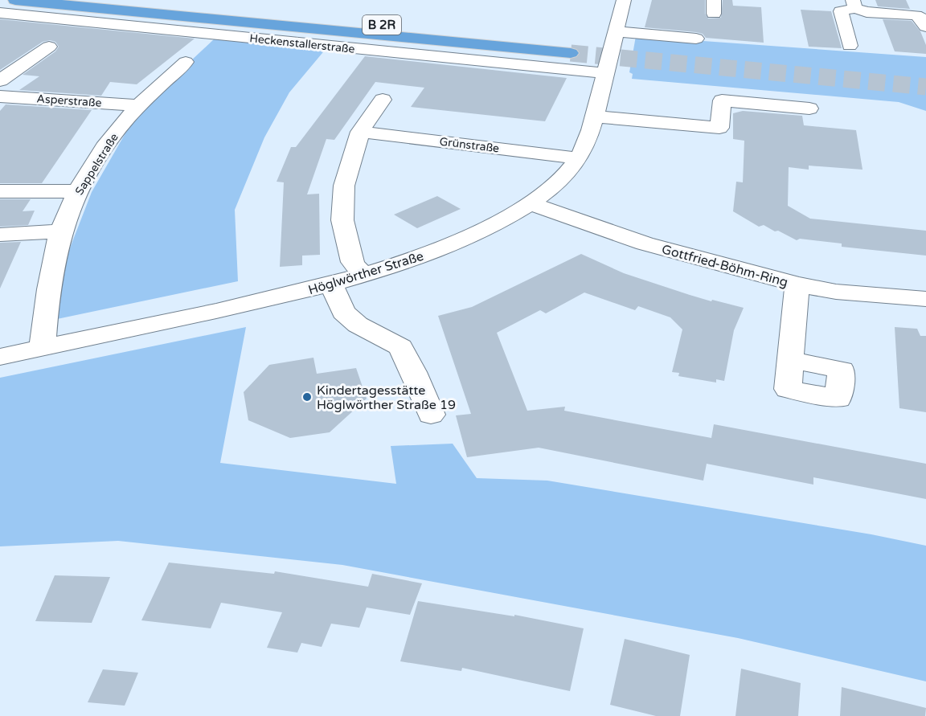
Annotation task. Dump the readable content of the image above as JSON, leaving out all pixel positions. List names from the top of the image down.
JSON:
{
  "streets": {
    "highway": ["B 2R", "Heckenstallerstraße"],
    "street": [
      "Asperstraße",
      "Grünstraße",
      "Sappelstraße",
      "Gottfried-Böhm-Ring",
      "Höglwörther Straße"
    ]
  },
  "crossings": [
    ["B 2R", "Heckenstallerstraße"],
    ["Heckenstallerstraße", "Höglwörther Straße"],
    ["Asperstraße", "Sappelstraße"],
    ["Grünstraße", "Höglwörther Straße"],
    ["Sappelstraße", "Höglwörther Straße"],
    ["Gottfried-Böhm-Ring", "Höglwörther Straße"]
  ],
  "places": ["Kindertagesstätte Höglwörther Straße 19"]
}
